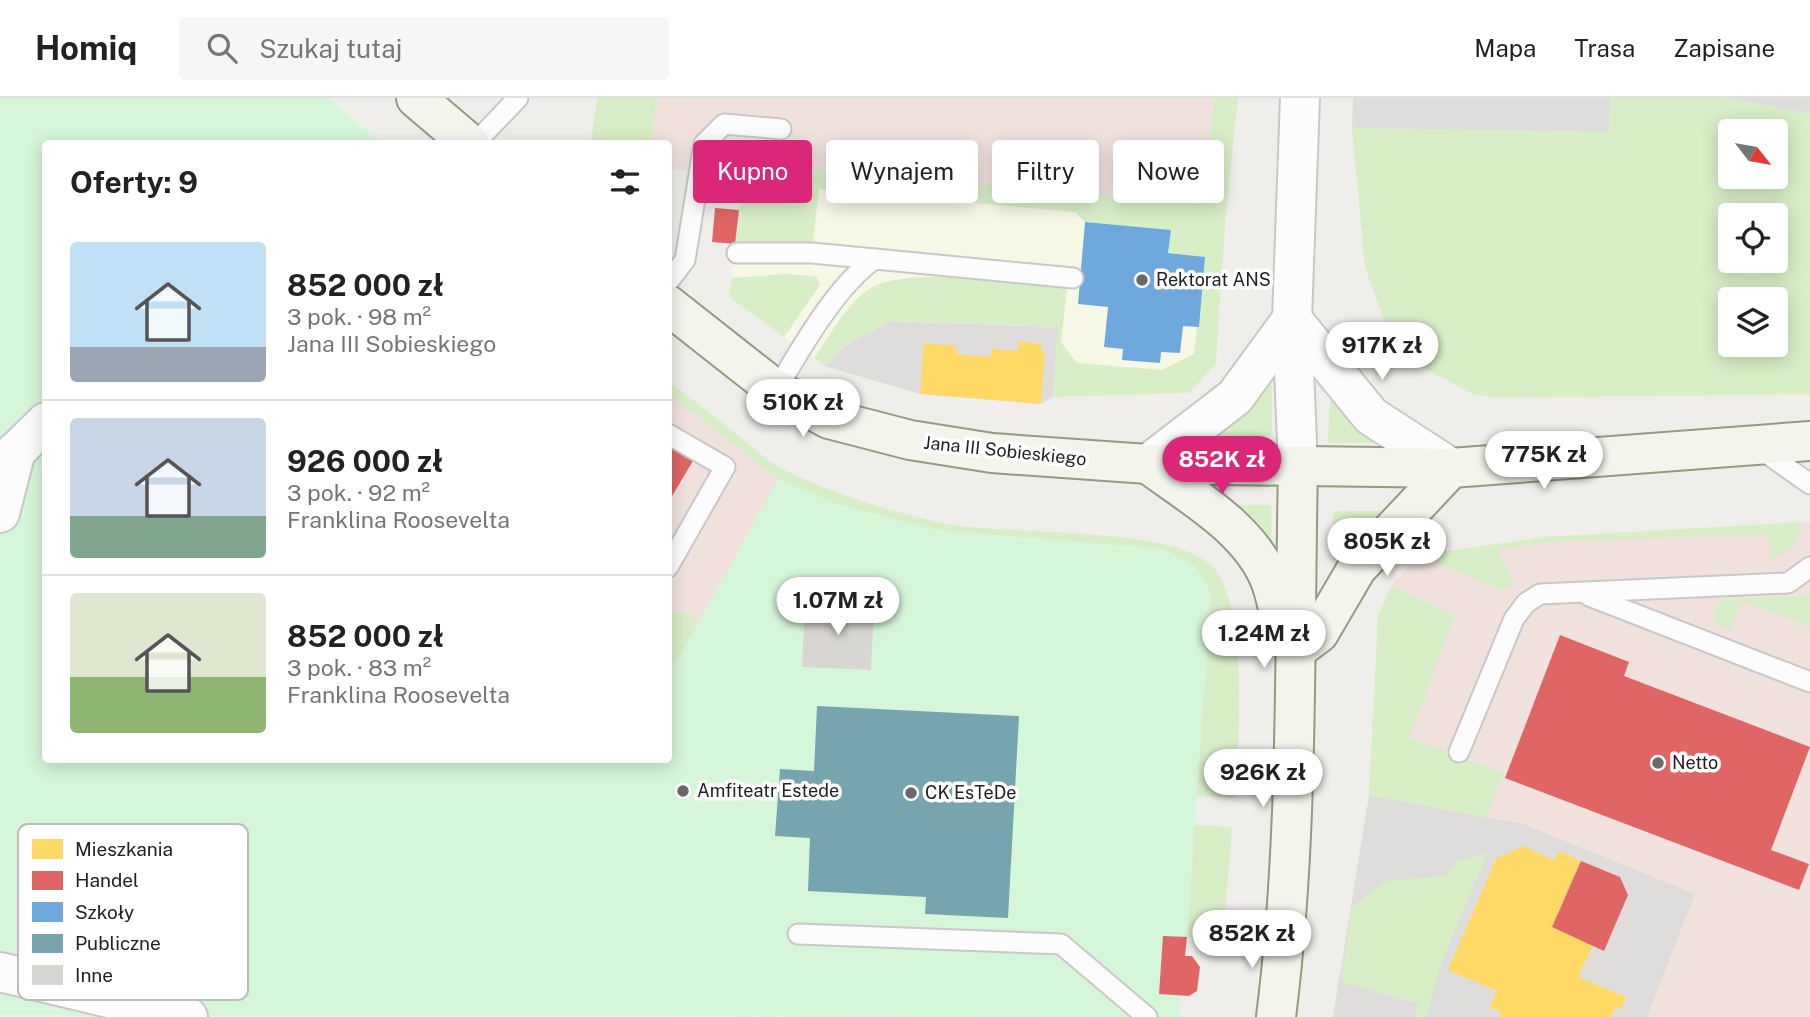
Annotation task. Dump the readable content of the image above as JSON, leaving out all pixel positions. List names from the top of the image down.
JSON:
{
  "streets": {
    "street": ["Jana III Sobieskiego"]
  },
  "places": [
    "Rektorat ANS",
    "Netto",
    "Amfiteatr Estede",
    "CK EsTeDe"
  ],
  "legend": [
    "Mieszkania",
    "Handel",
    "Szkoły",
    "Publiczne",
    "Inne"
  ],
  "north": "bottom right",
  "page": {
    "header": "Homiq",
    "search": "Szukaj tutaj",
    "nav": ["Mapa", "Trasa", "Zapisane"],
    "chip": [
      "Kupno",
      "Wynajem",
      "Filtry",
      "Nowe"
    ],
    "heading": "Oferty: 9",
    "list": [
      {
        "name": "852 000 zł",
        "note": "3 pok. · 98 m² · Jana III Sobieskiego"
      },
      {
        "name": "926 000 zł",
        "note": "3 pok. · 92 m² · Franklina Roosevelta"
      },
      {
        "name": "852 000 zł",
        "note": "3 pok. · 83 m² · Franklina Roosevelta"
      }
    ],
    "price": [
      "917K zł",
      "510K zł",
      "775K zł",
      "852K zł",
      "805K zł",
      "1.07M zł",
      "1.24M zł",
      "926K zł",
      "852K zł"
    ]
  }
}
